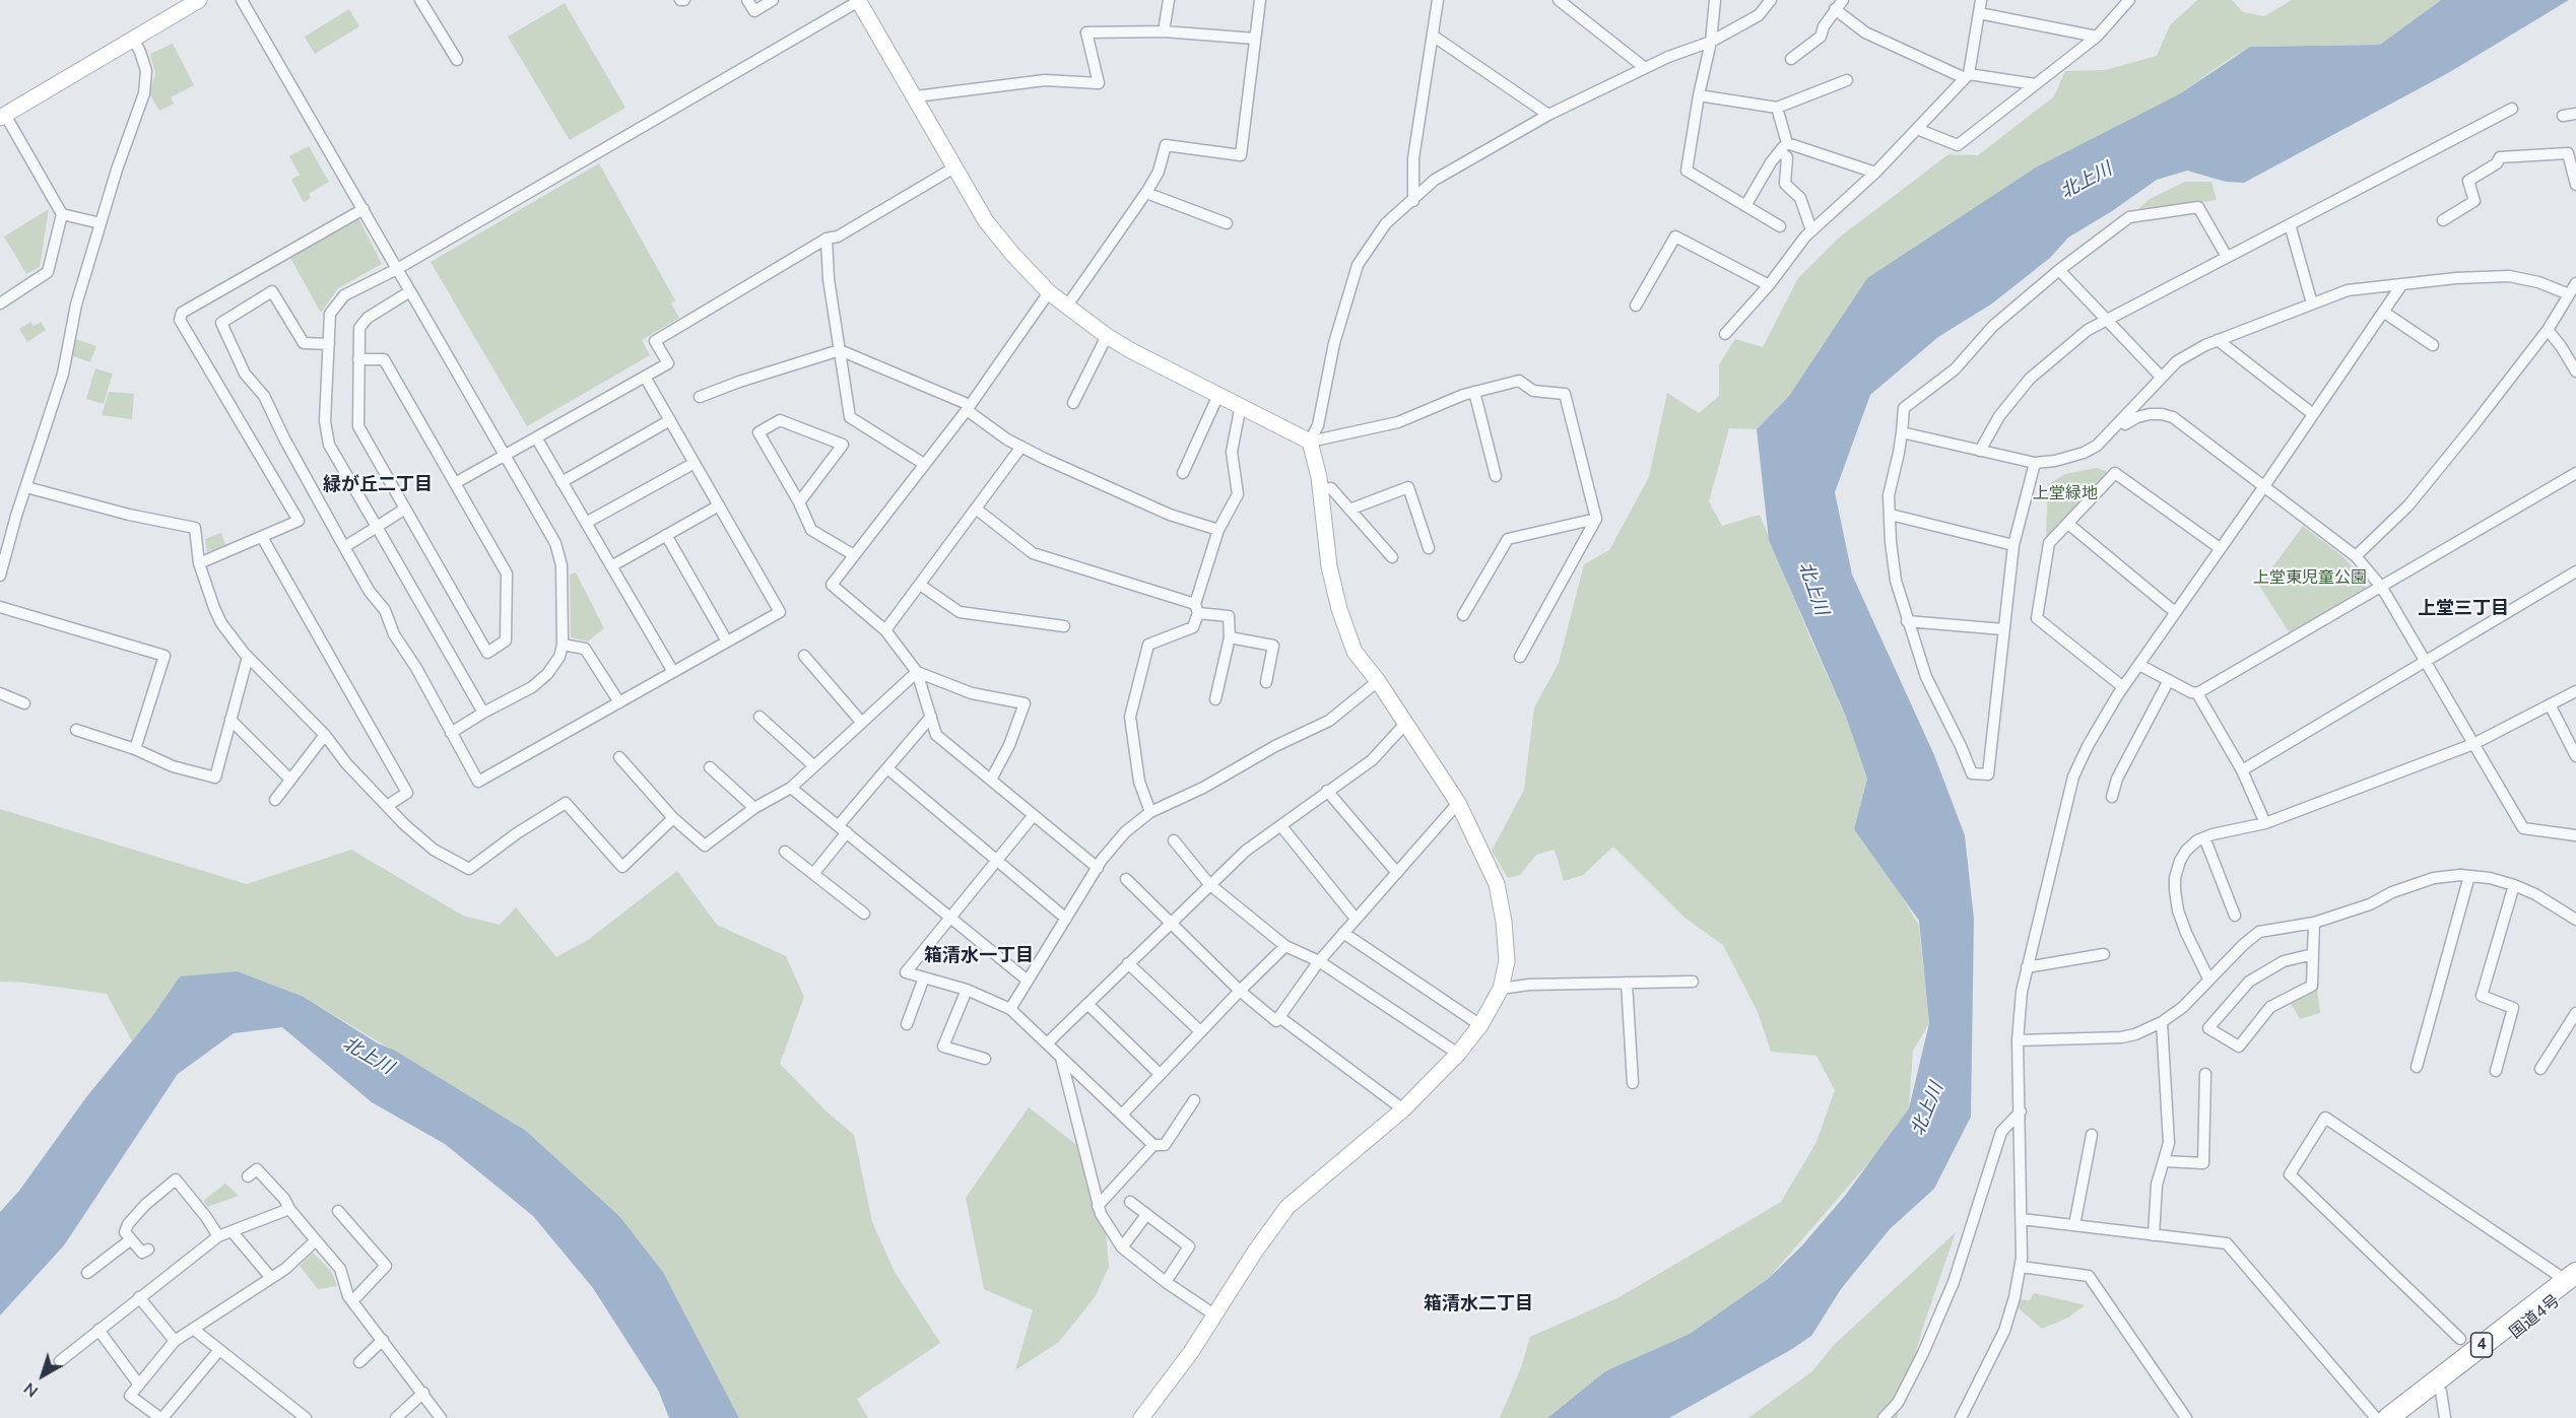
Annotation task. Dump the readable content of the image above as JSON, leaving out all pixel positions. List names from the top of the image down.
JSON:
{
  "streets": {
    "highway": ["国道4号", "4"]
  },
  "districts": [
    "緑が丘二丁目",
    "上堂三丁目",
    "箱清水一丁目",
    "箱清水二丁目"
  ],
  "water": ["北上川"],
  "parks": ["上堂緑地", "上堂東児童公園"],
  "north": "bottom left"
}
